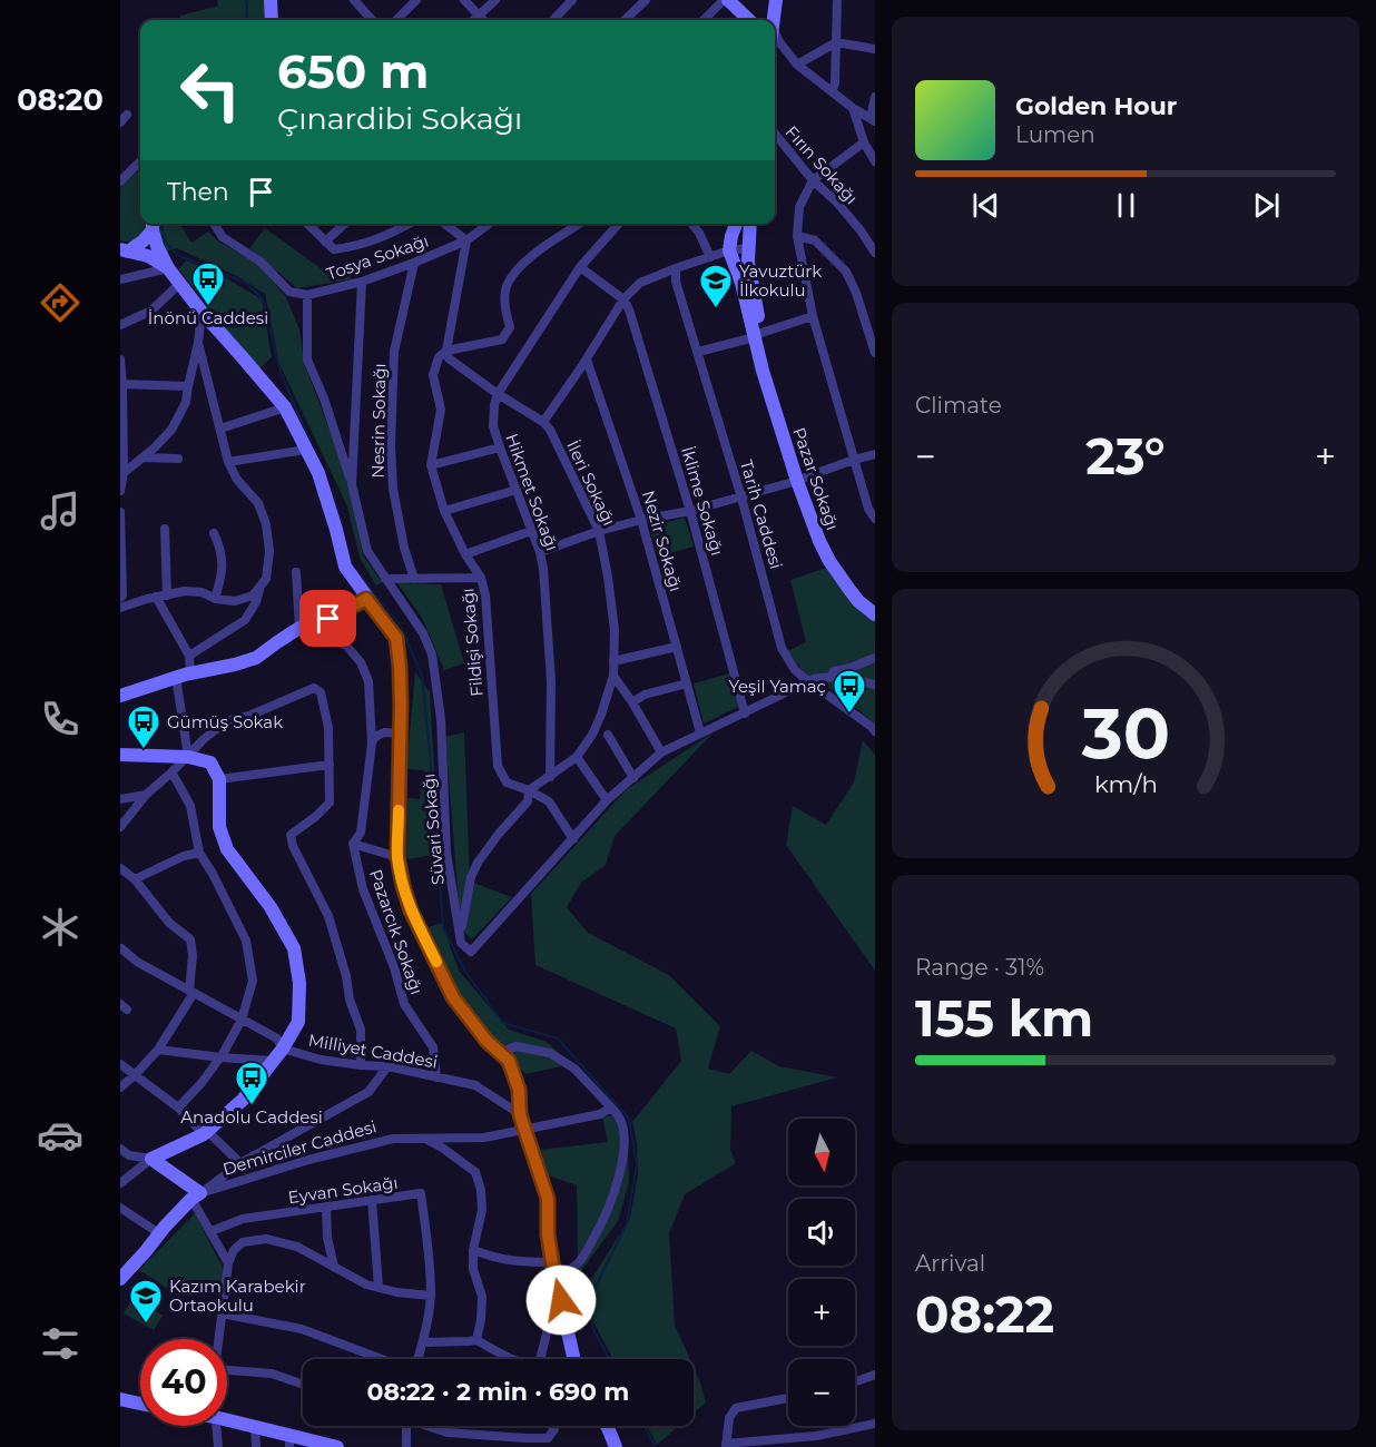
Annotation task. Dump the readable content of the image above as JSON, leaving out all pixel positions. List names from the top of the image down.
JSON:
{
  "streets": {
    "street": [
      "Fırın Sokağı",
      "Tosya Sokağı",
      "Nesrin Sokağı",
      "Pazar Sokağı",
      "İleri Sokağı",
      "Hikmet Sokağı",
      "İklime Sokağı",
      "Tarih Caddesi",
      "Nezir Sokağı",
      "Fildişi Sokağı",
      "Süvari Sokağı",
      "Pazarcık Sokağı",
      "Milliyet Caddesi",
      "Demirciler Caddesi",
      "Eyvan Sokağı"
    ]
  },
  "crossings": [
    ["Tosya Sokağı", "Nesrin Sokağı"],
    ["Tosya Sokağı", "Fildişi Sokağı"],
    ["Tosya Sokağı", "Süvari Sokağı"],
    ["İleri Sokağı", "Hikmet Sokağı"],
    ["İleri Sokağı", "Fildişi Sokağı"],
    ["Pazarcık Sokağı", "Milliyet Caddesi"]
  ],
  "places": {
    "bus stop": [
      "İnönü Caddesi",
      "Yeşil Yamaç",
      "Gümüş Sokak",
      "Anadolu Caddesi"
    ],
    "school or university": ["Yavuztürk İlkokulu", "Kazım Karabekir Ortaokulu"]
  },
  "north": "bottom",
  "page": {
    "tabs": "08:20",
    "turn": ["650 m", "Çınardibi Sokağı"],
    "song": ["Golden Hour", "Lumen"],
    "then": "Then",
    "tile": [
      "Climate",
      ["Range · 31%", "155 km"],
      ["Arrival", "08:22"]
    ],
    "heat": ["−", "23°", "+"],
    "map_buttons": ["+", "−"],
    "limit": "40",
    "trip": "08:22 · 2 min · 690 m",
    "gauge": ["30", "km/h"]
  }
}
